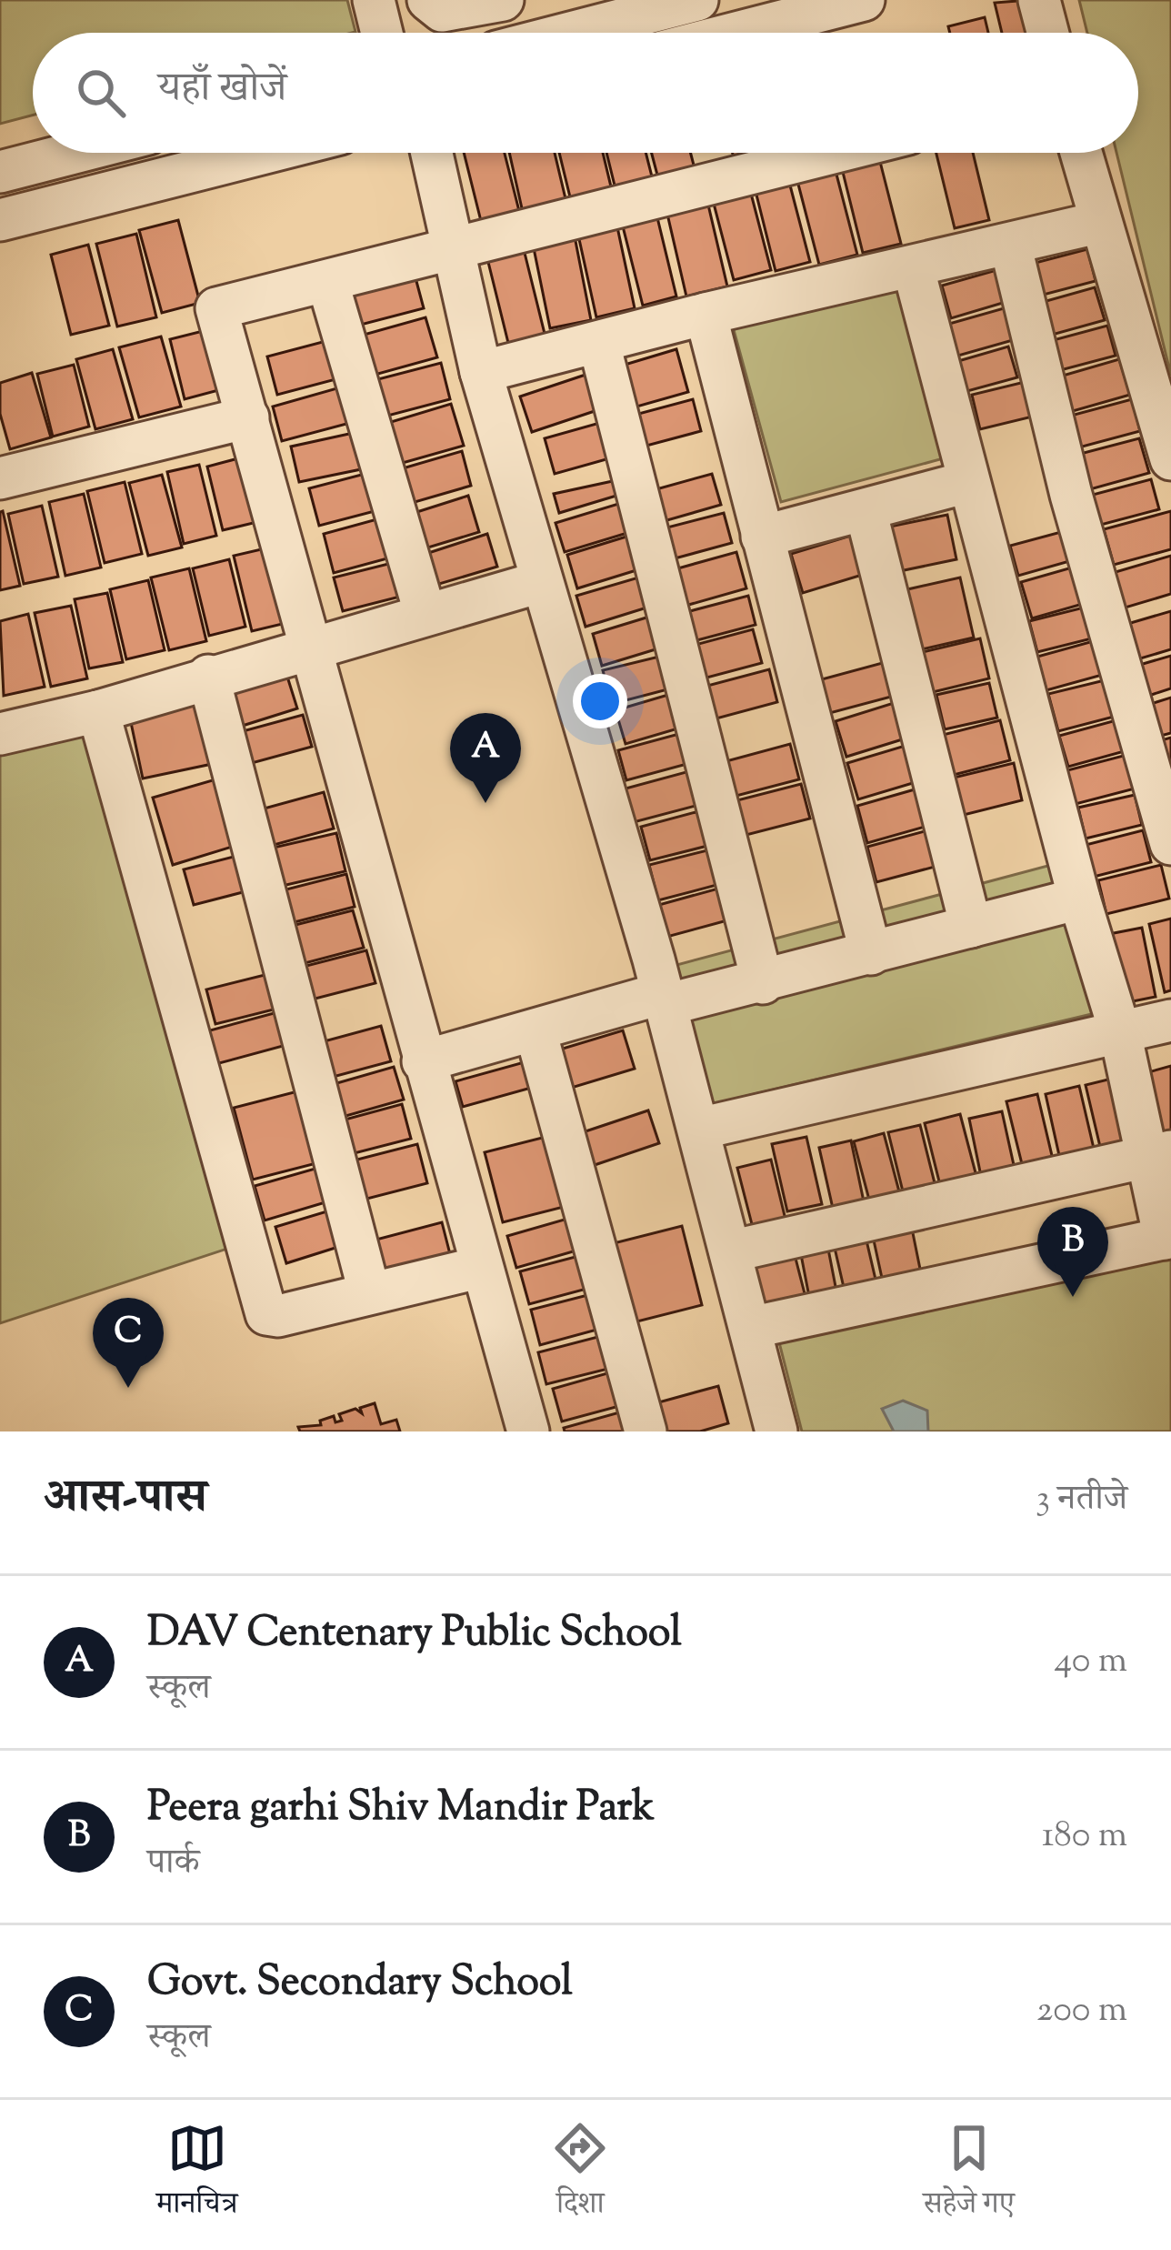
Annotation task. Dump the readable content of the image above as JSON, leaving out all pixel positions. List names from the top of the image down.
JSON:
{
  "page": {
    "search": "यहाँ खोजें",
    "pins": ["A", "B", "C"],
    "heading": ["आस-पास", "3 नतीजे"],
    "list": [
      {
        "mark": "A",
        "name": "DAV Centenary Public School",
        "note": "स्कूल",
        "value": "40 m"
      },
      {
        "mark": "B",
        "name": "Peera garhi Shiv Mandir Park",
        "note": "पार्क",
        "value": "180 m"
      },
      {
        "mark": "C",
        "name": "Govt. Secondary School",
        "note": "स्कूल",
        "value": "200 m"
      }
    ],
    "nav": ["मानचित्र", "दिशा", "सहेजे गए"]
  }
}
